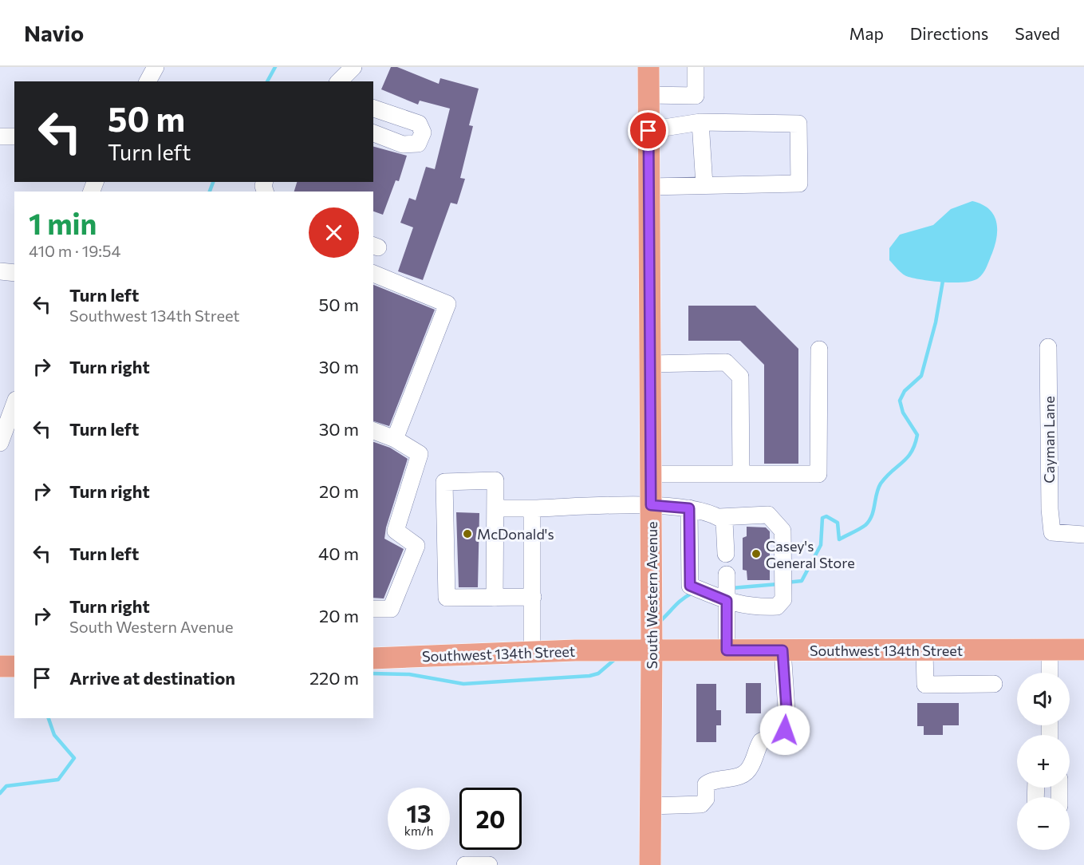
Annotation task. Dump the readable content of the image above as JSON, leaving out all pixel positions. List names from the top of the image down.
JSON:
{
  "streets": {
    "main road": ["South Western Avenue", "Southwest 134th Street"],
    "street": ["Cayman Lane"]
  },
  "crossings": [
    ["South Western Avenue", "Southwest 134th Street"]
  ],
  "places": ["McDonald's", "Casey's General Store"],
  "page": {
    "header": "Navio",
    "nav": ["Map", "Directions", "Saved"],
    "turn": ["50 m", "Turn left"],
    "heading": ["1 min", "410 m · 19:54"],
    "list": [
      {
        "name": "Turn left",
        "note": "Southwest 134th Street",
        "value": "50 m"
      },
      {
        "name": "Turn right",
        "value": "30 m"
      },
      {
        "name": "Turn left",
        "value": "30 m"
      },
      {
        "name": "Turn right",
        "value": "20 m"
      },
      {
        "name": "Turn left",
        "value": "40 m"
      },
      {
        "name": "Turn right",
        "note": "South Western Avenue",
        "value": "20 m"
      },
      {
        "name": "Arrive at destination",
        "value": "220 m"
      }
    ],
    "map_buttons": ["+", "−"],
    "speed": "13 km/h",
    "limit": "20"
  }
}
